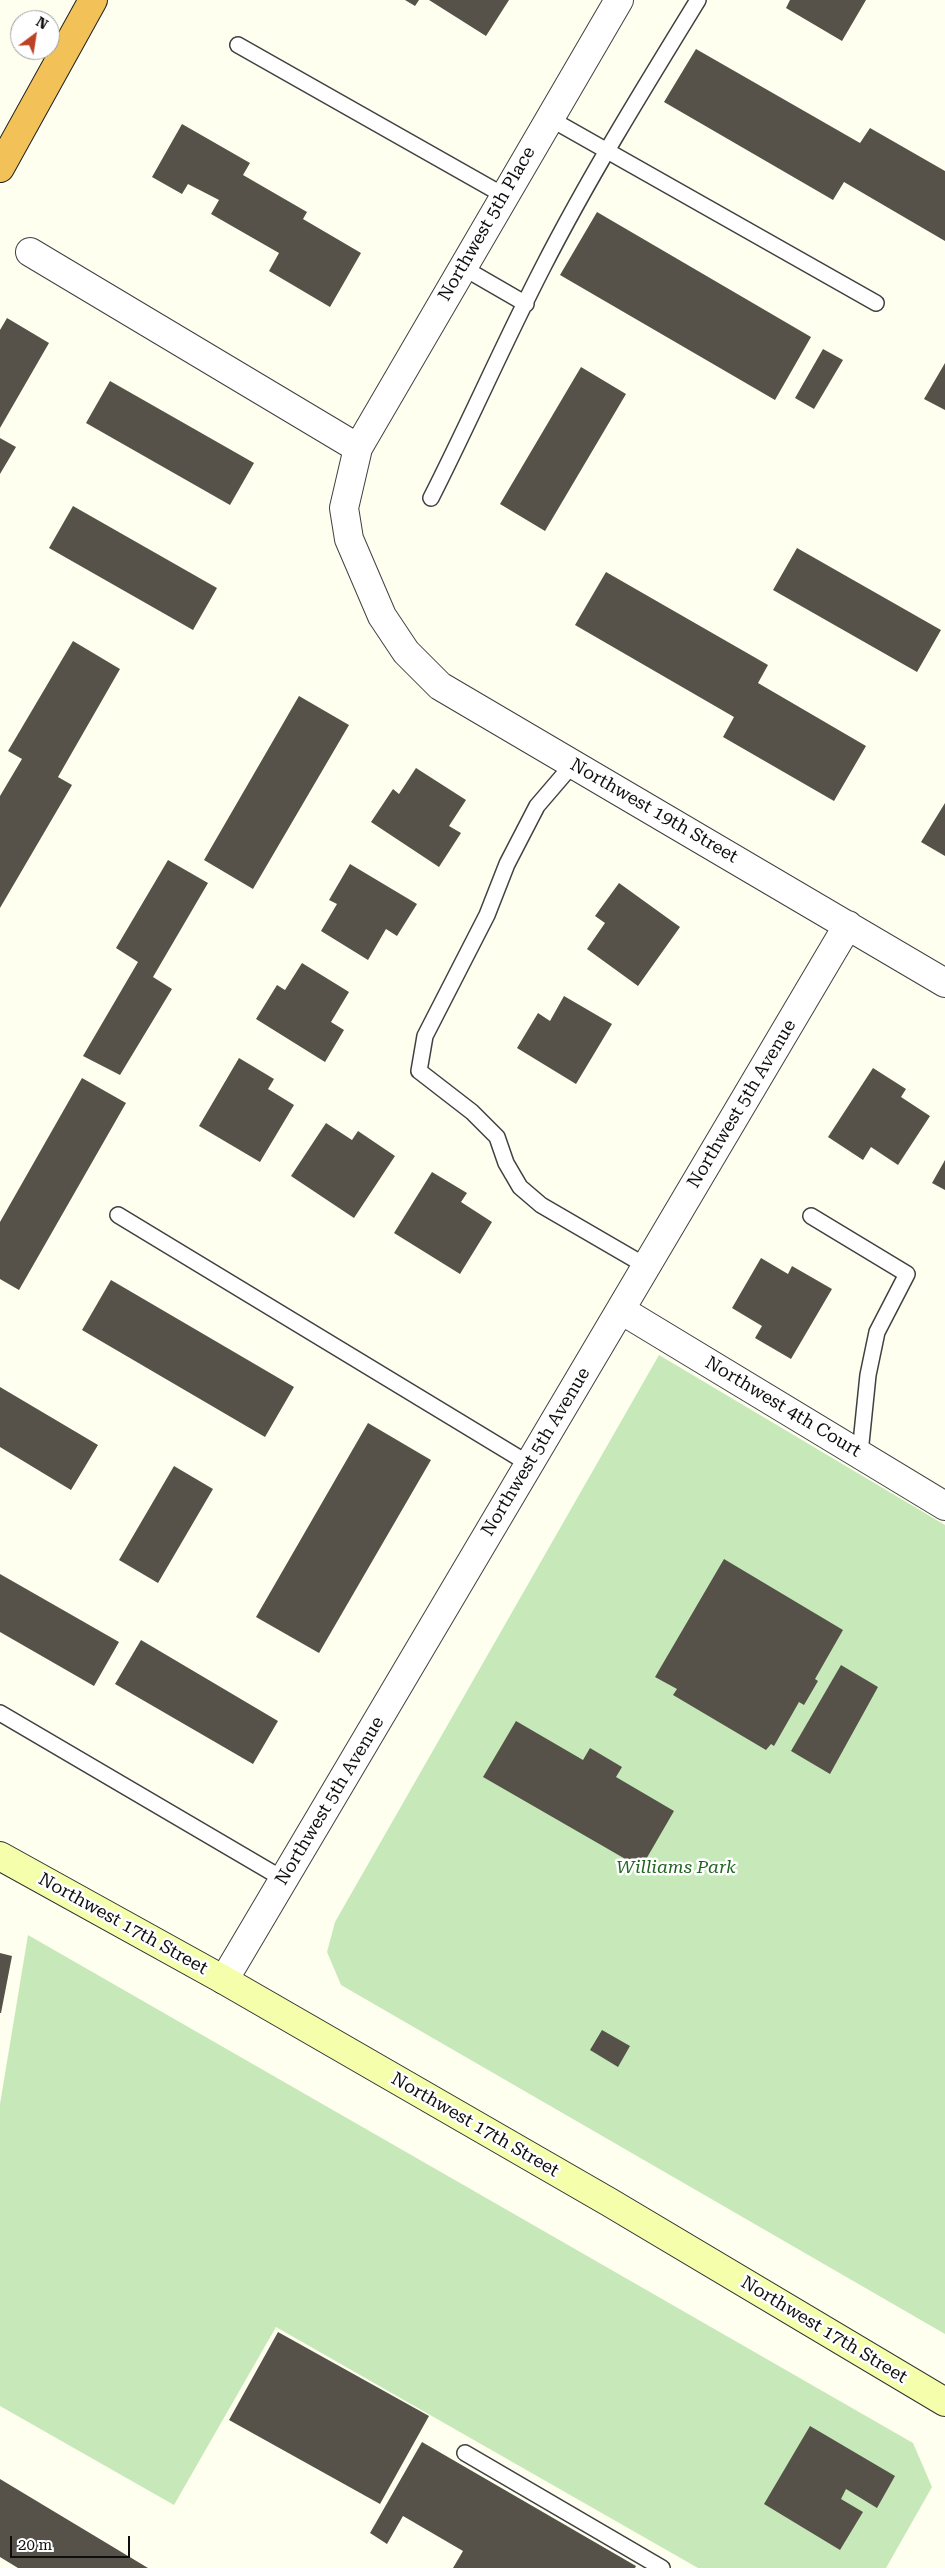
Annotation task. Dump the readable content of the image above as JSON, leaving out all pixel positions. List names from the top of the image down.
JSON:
{
  "streets": {
    "street": [
      "Northwest 5th Place",
      "Northwest 19th Street",
      "Northwest 5th Avenue",
      "Northwest 4th Court",
      "Northwest 17th Street"
    ]
  },
  "crossings": [
    ["Northwest 5th Place", "Northwest 19th Street"],
    ["Northwest 19th Street", "Northwest 5th Avenue"],
    ["Northwest 5th Avenue", "Northwest 4th Court"],
    ["Northwest 5th Avenue", "Northwest 17th Street"]
  ],
  "parks": ["Williams Park"],
  "scale_bar": "20 m",
  "north": "top right"
}
